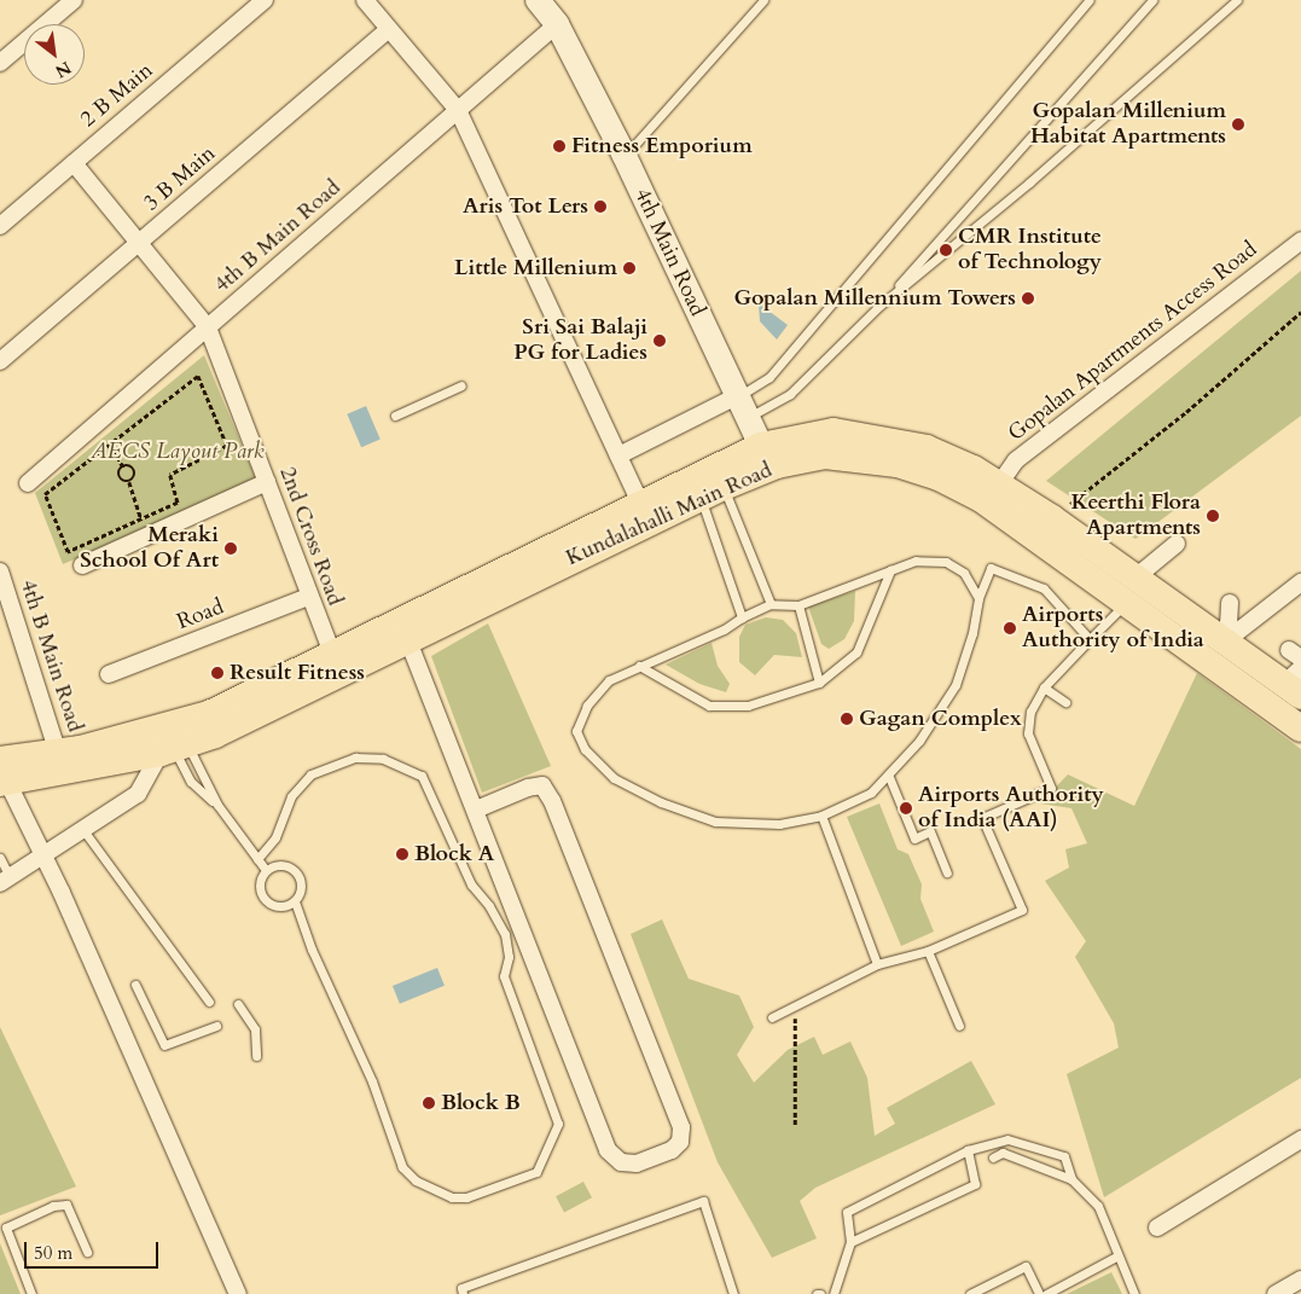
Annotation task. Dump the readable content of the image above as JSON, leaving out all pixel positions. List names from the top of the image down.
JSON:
{
  "streets": {
    "main road": ["Kundalahalli Main Road"],
    "street": [
      "2 B Main",
      "3 B Main",
      "4th B Main Road",
      "4th Main Road",
      "Gopalan Apartments Access Road",
      "2nd Cross Road",
      "Road"
    ]
  },
  "crossings": [
    ["2 B Main", "2nd Cross Road"],
    ["3 B Main", "2nd Cross Road"],
    ["4th B Main Road", "4th Main Road"],
    ["4th B Main Road", "Kundalahalli Main Road"],
    ["4th B Main Road", "2nd Cross Road"],
    ["4th Main Road", "Kundalahalli Main Road"],
    ["Gopalan Apartments Access Road", "Kundalahalli Main Road"],
    ["Kundalahalli Main Road", "2nd Cross Road"],
    ["2nd Cross Road", "Road"]
  ],
  "parks": ["AECS Layout Park"],
  "places": [
    "Gopalan Millenium Habitat Apartments",
    "Fitness Emporium",
    "Aris Tot Lers",
    "CMR Institute of Technology",
    "Little Millenium",
    "Gopalan Millennium Towers",
    "Sri Sai Balaji PG for Ladies",
    "Keerthi Flora Apartments",
    "Meraki School Of Art",
    "Airports Authority of India",
    "Result Fitness",
    "Gagan Complex",
    "Airports Authority of India (AAI)",
    "Block A",
    "Block B"
  ],
  "scale_bar": "50 m",
  "north": "bottom right"
}
